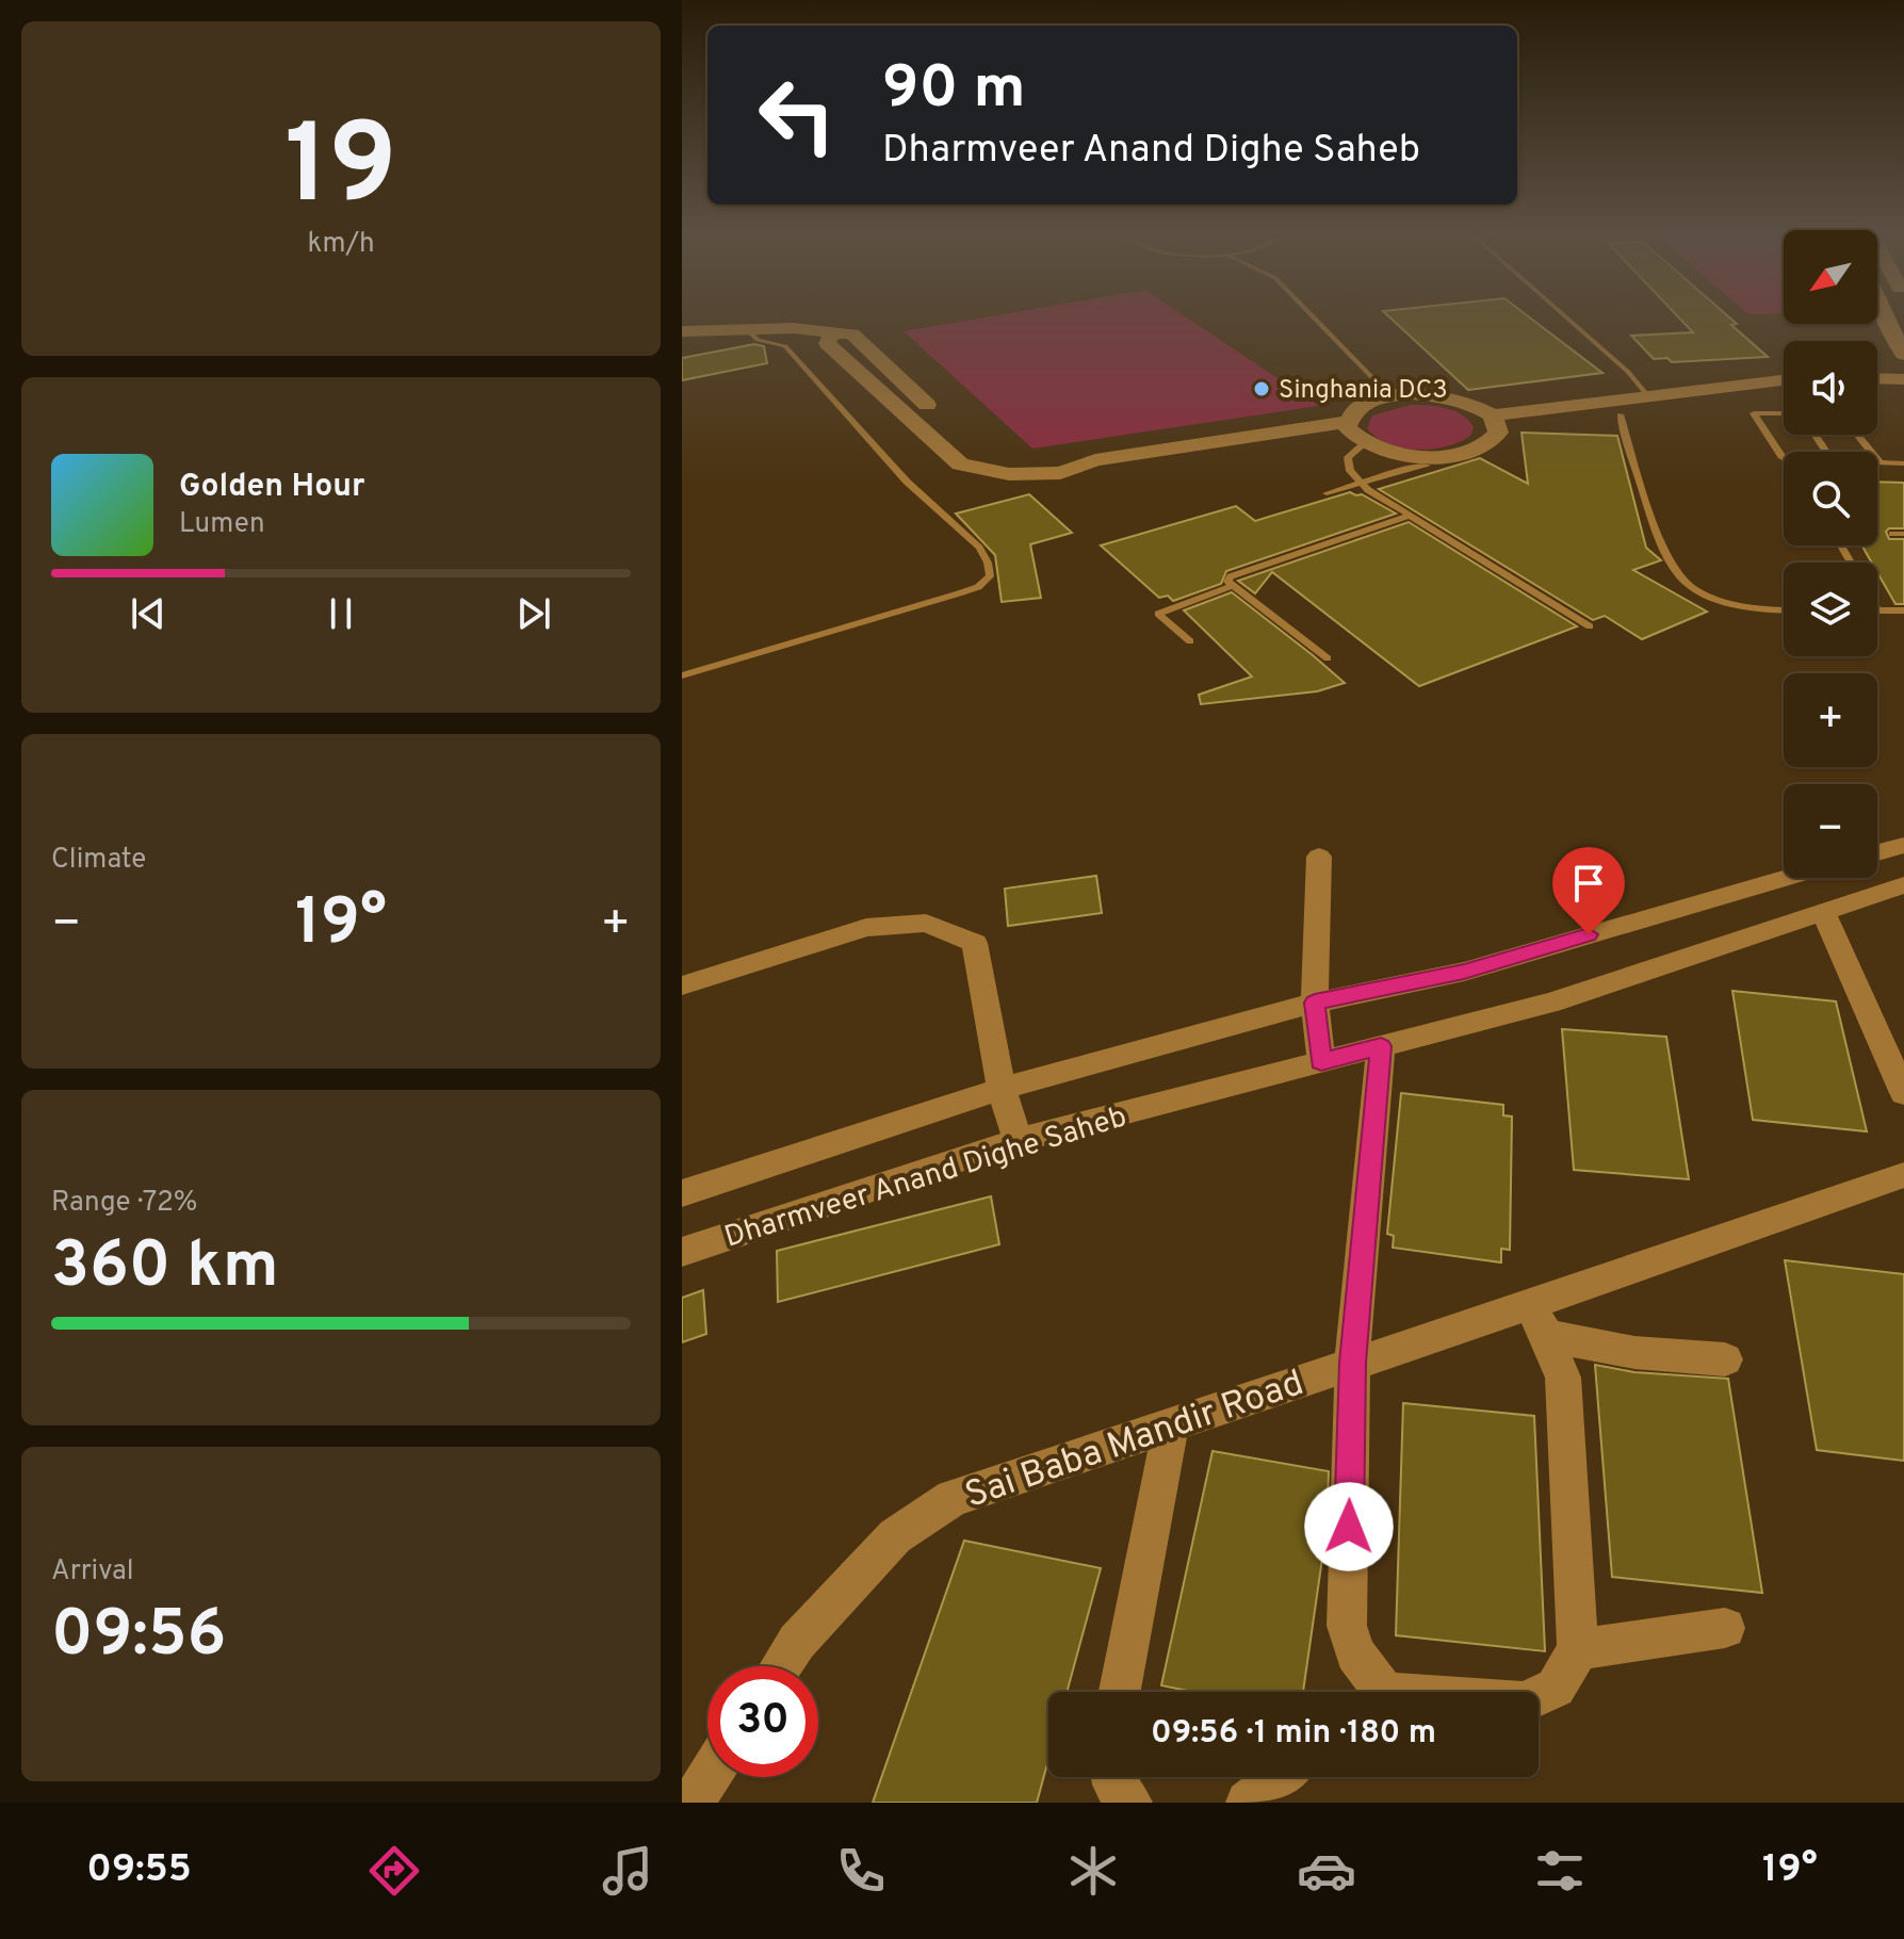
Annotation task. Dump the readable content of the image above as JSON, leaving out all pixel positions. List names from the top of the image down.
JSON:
{
  "streets": {
    "street": ["Dharmveer Anand Dighe Saheb", "Sai Baba Mandir Road"]
  },
  "places": ["Singhania DC3"],
  "north": "bottom left",
  "page": {
    "tile": [
      ["19", "km/h"],
      "Climate",
      ["Range · 72%", "360 km"],
      ["Arrival", "09:56"]
    ],
    "turn": ["90 m", "Dharmveer Anand Dighe Saheb"],
    "map_buttons": ["+", "−"],
    "song": ["Golden Hour", "Lumen"],
    "heat": ["−", "19°", "+"],
    "limit": "30",
    "trip": "09:56 · 1 min · 180 m",
    "tabs": ["09:55", "19°"]
  }
}
